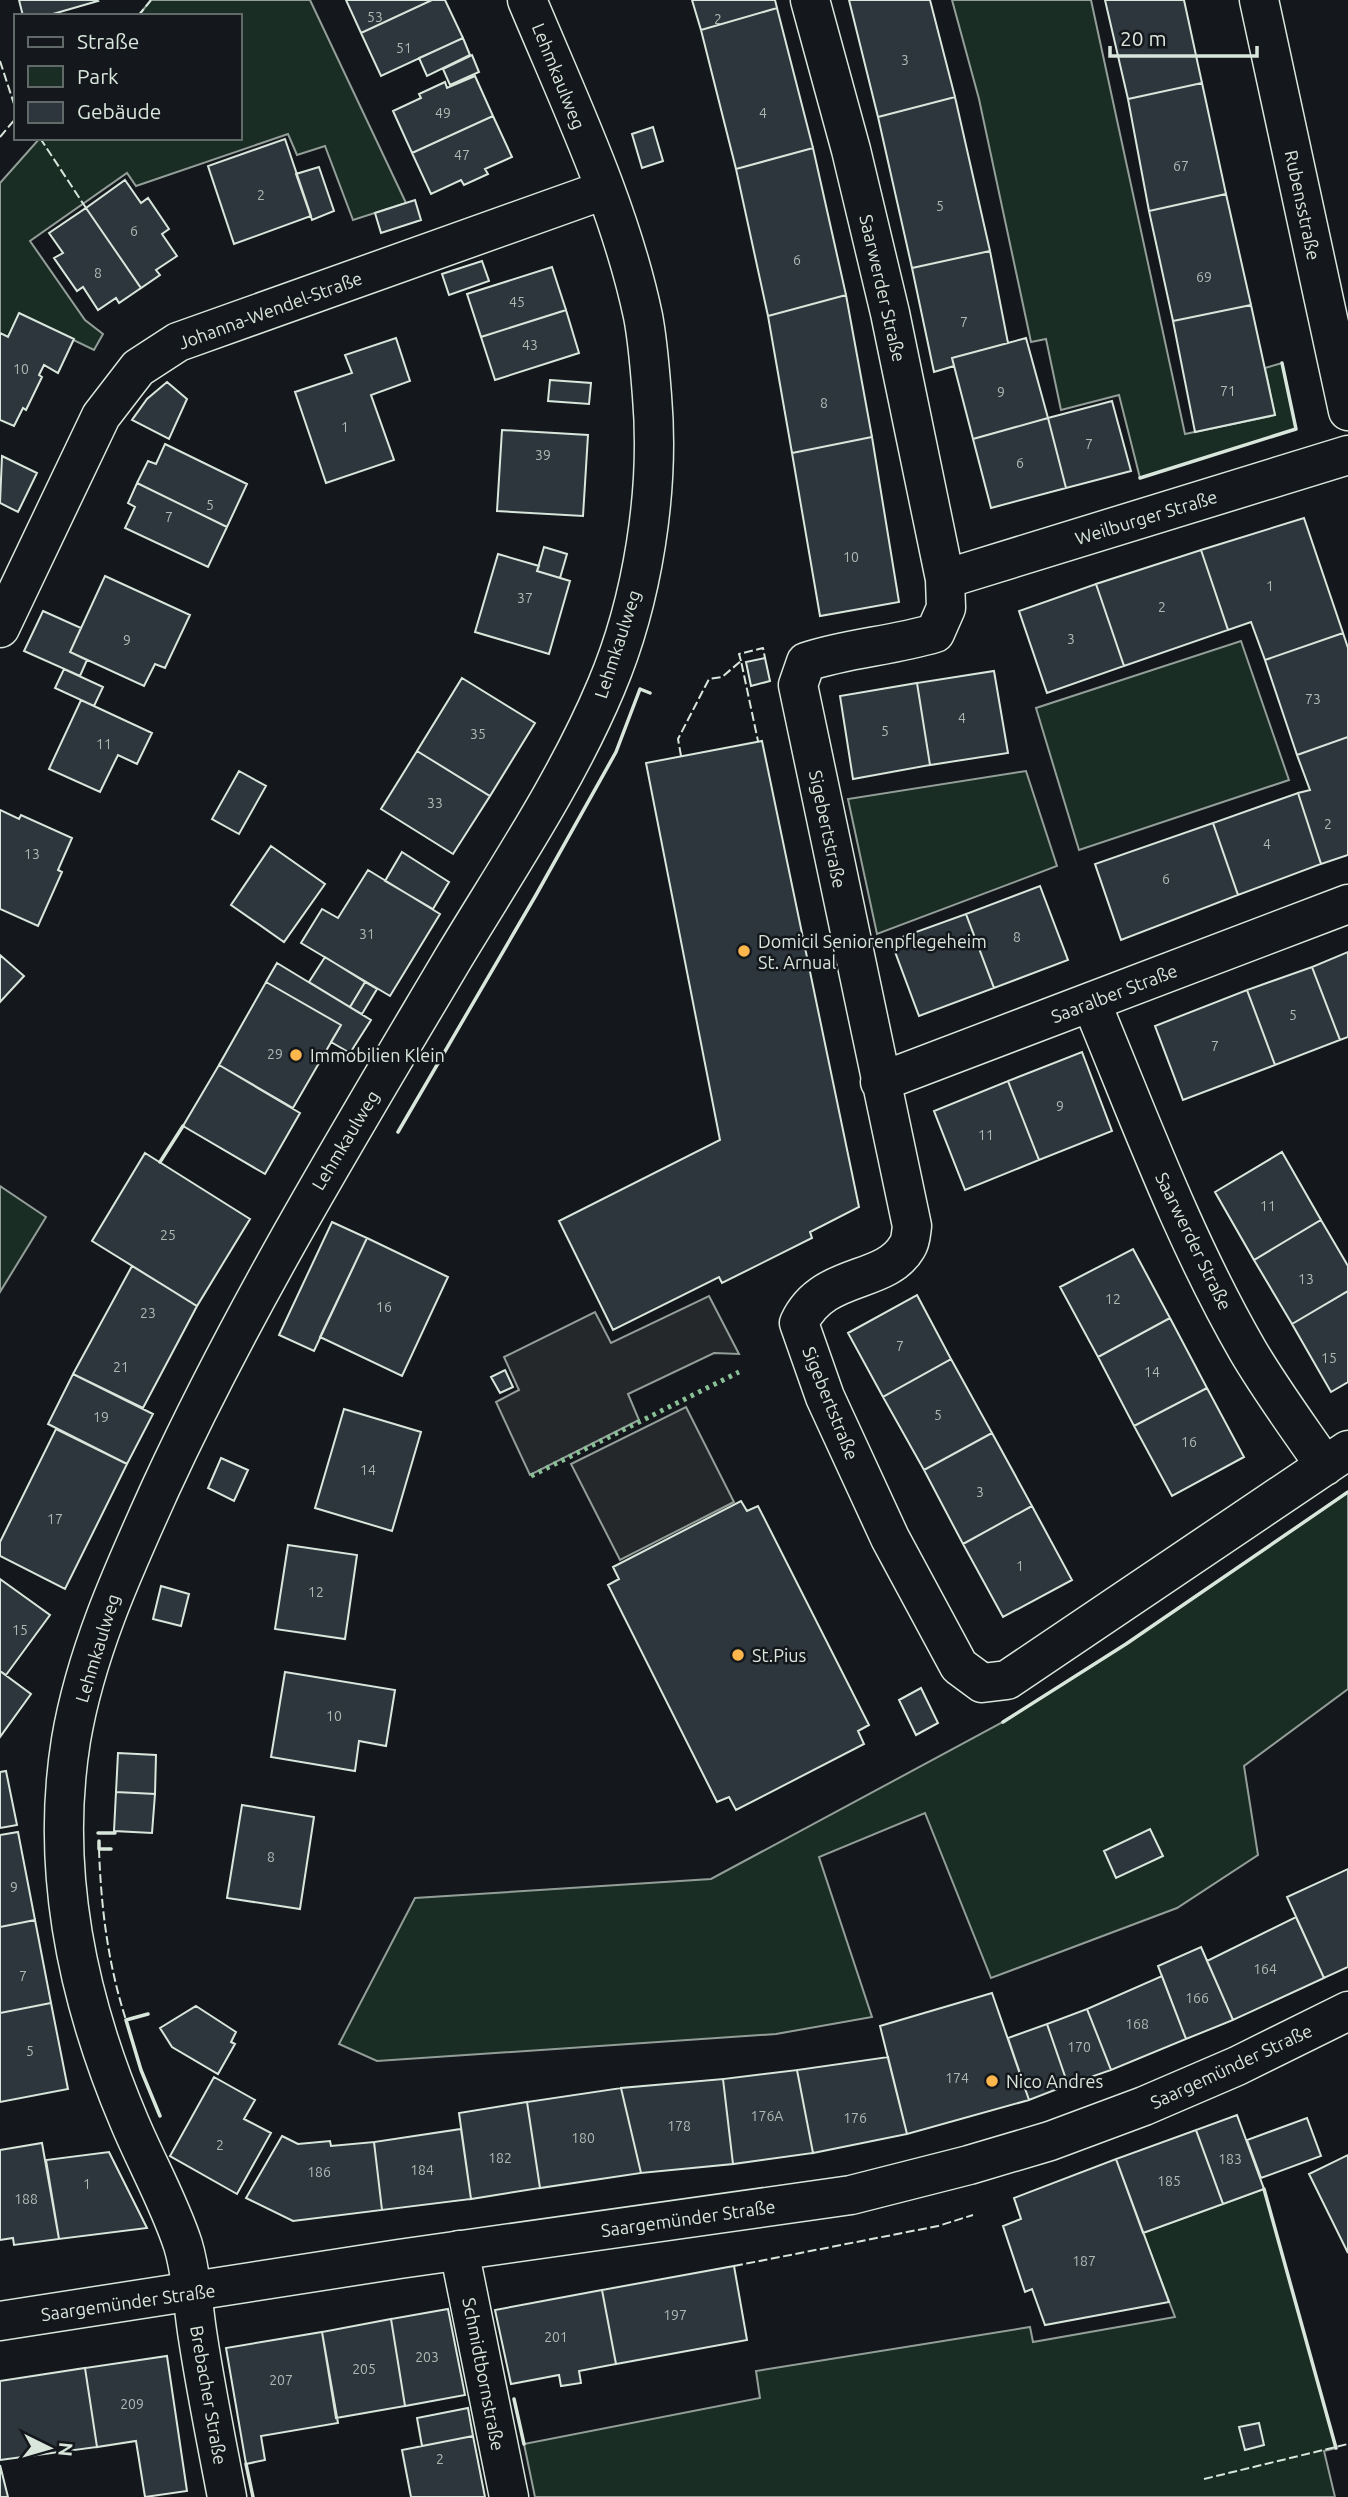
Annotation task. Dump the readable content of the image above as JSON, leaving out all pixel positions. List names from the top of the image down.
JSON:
{
  "streets": {
    "street": [
      "Lehmkaulweg",
      "Rubensstraße",
      "Saarwerder Straße",
      "Johanna-Wendel-Straße",
      "Weilburger Straße",
      "Sigebertstraße",
      "Saaralber Straße",
      "Saargemünder Straße",
      "Schmidtbornstraße",
      "Brebacher Straße"
    ]
  },
  "crossings": [
    ["Lehmkaulweg", "Johanna-Wendel-Straße"],
    ["Lehmkaulweg", "Saargemünder Straße"],
    ["Lehmkaulweg", "Brebacher Straße"],
    ["Saarwerder Straße", "Weilburger Straße"],
    ["Saarwerder Straße", "Sigebertstraße"],
    ["Saarwerder Straße", "Saaralber Straße"],
    ["Weilburger Straße", "Sigebertstraße"],
    ["Sigebertstraße", "Saaralber Straße"],
    ["Saargemünder Straße", "Schmidtbornstraße"],
    ["Saargemünder Straße", "Brebacher Straße"]
  ],
  "places": [
    "Domicil Seniorenpflegeheim St. Arnual",
    "Immobilien Klein",
    "St.Pius",
    "Nico Andres"
  ],
  "house_numbers": [
    "53",
    "2",
    "51",
    "3",
    "49",
    "4",
    "47",
    "67",
    "2",
    "5",
    "6",
    "6",
    "8",
    "69",
    "45",
    "7",
    "43",
    "10",
    "71",
    "9",
    "8",
    "1",
    "7",
    "39",
    "6",
    "5",
    "7",
    "10",
    "1",
    "37",
    "2",
    "3",
    "9",
    "73",
    "4",
    "5",
    "35",
    "11",
    "33",
    "2",
    "4",
    "13",
    "6",
    "31",
    "8",
    "5",
    "7",
    "29",
    "9",
    "11",
    "11",
    "25",
    "13",
    "12",
    "16",
    "23",
    "7",
    "15",
    "21",
    "14",
    "5",
    "19",
    "16",
    "14",
    "3",
    "17",
    "1",
    "12",
    "15",
    "10",
    "8",
    "9",
    "164",
    "7",
    "166",
    "168",
    "170",
    "5",
    "174",
    "176A",
    "176",
    "178",
    "180",
    "2",
    "182",
    "183",
    "184",
    "186",
    "185",
    "1",
    "188",
    "187",
    "197",
    "201",
    "203",
    "205",
    "207",
    "209",
    "2"
  ],
  "legend": ["Straße", "Park", "Gebäude"],
  "scale_bar": "20 m",
  "north": "right"
}
